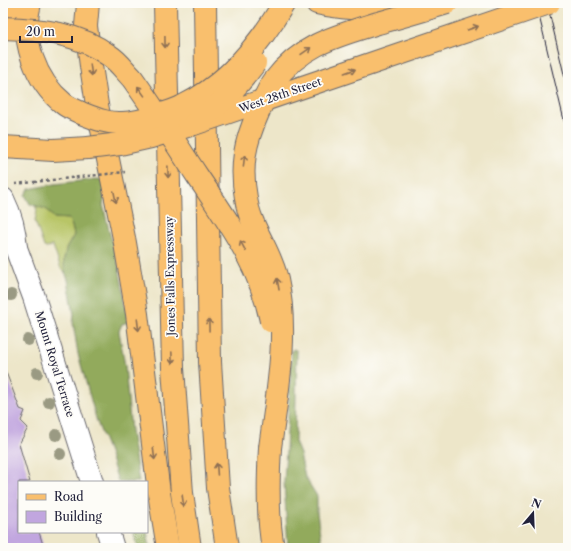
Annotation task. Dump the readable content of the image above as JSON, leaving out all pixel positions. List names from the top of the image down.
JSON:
{
  "streets": {
    "main road": ["West 28th Street", "Jones Falls Expressway"],
    "street": ["Mount Royal Terrace"]
  },
  "legend": ["Road", "Building"],
  "scale_bar": "20 m",
  "north": "top"
}
